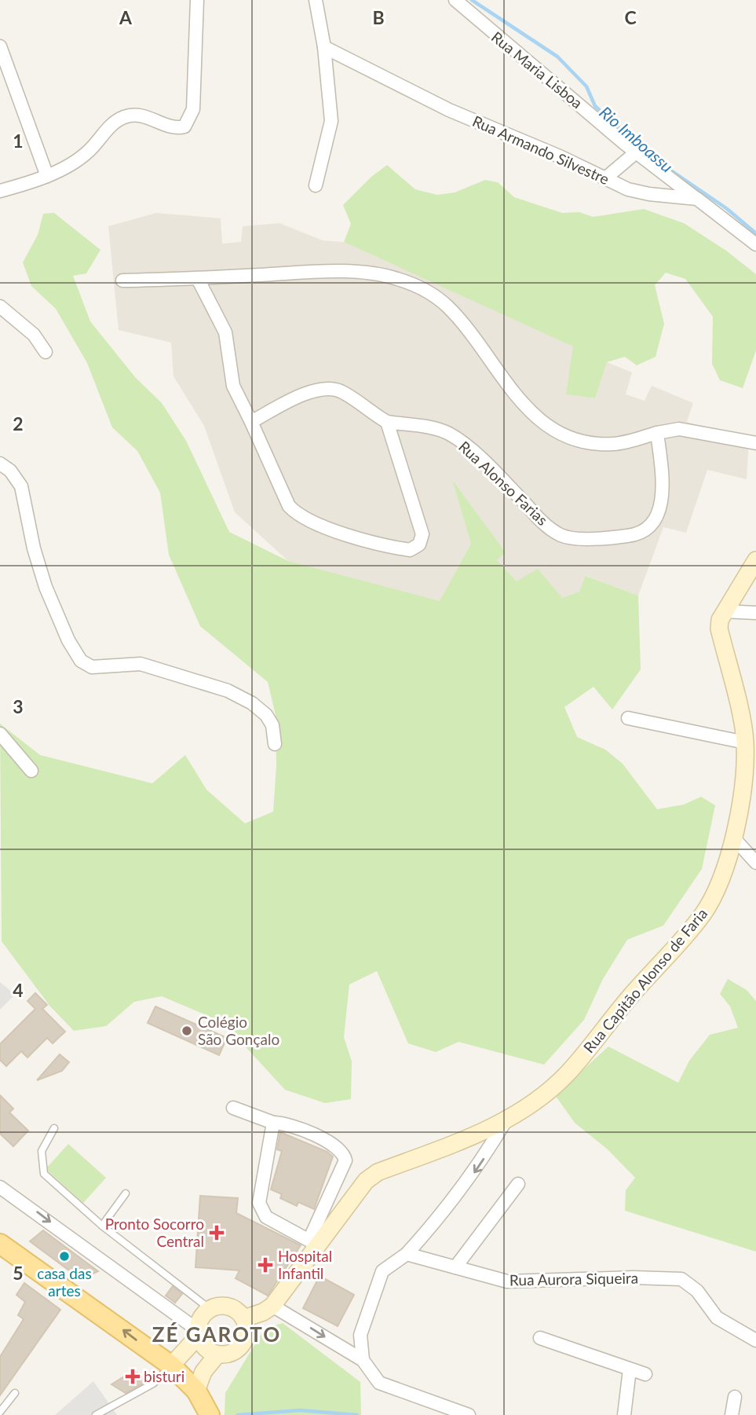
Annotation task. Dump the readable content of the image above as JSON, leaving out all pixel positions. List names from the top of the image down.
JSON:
{
  "streets": {
    "street": [
      "Rua Maria Lisboa",
      "Rua Armando Silvestre",
      "Rua Alonso Farias",
      "Rua Capitão Alonso de Faria",
      "Rua Aurora Siqueira"
    ]
  },
  "crossings": [
    ["Rua Maria Lisboa", "Rua Armando Silvestre"],
    ["Rua Capitão Alonso de Faria", "Rua Aurora Siqueira"]
  ],
  "districts": ["ZÉ GAROTO"],
  "water": ["Rio Imboassu"],
  "places": {
    "other": ["Colégio São Gonçalo", "casa das artes"],
    "health": ["Pronto Socorro Central", "Hospital Infantil", "bisturi"]
  },
  "grid": {
    "columns": ["A", "B", "C"],
    "rows": [
      "1",
      "2",
      "3",
      "4",
      "5"
    ]
  }
}
